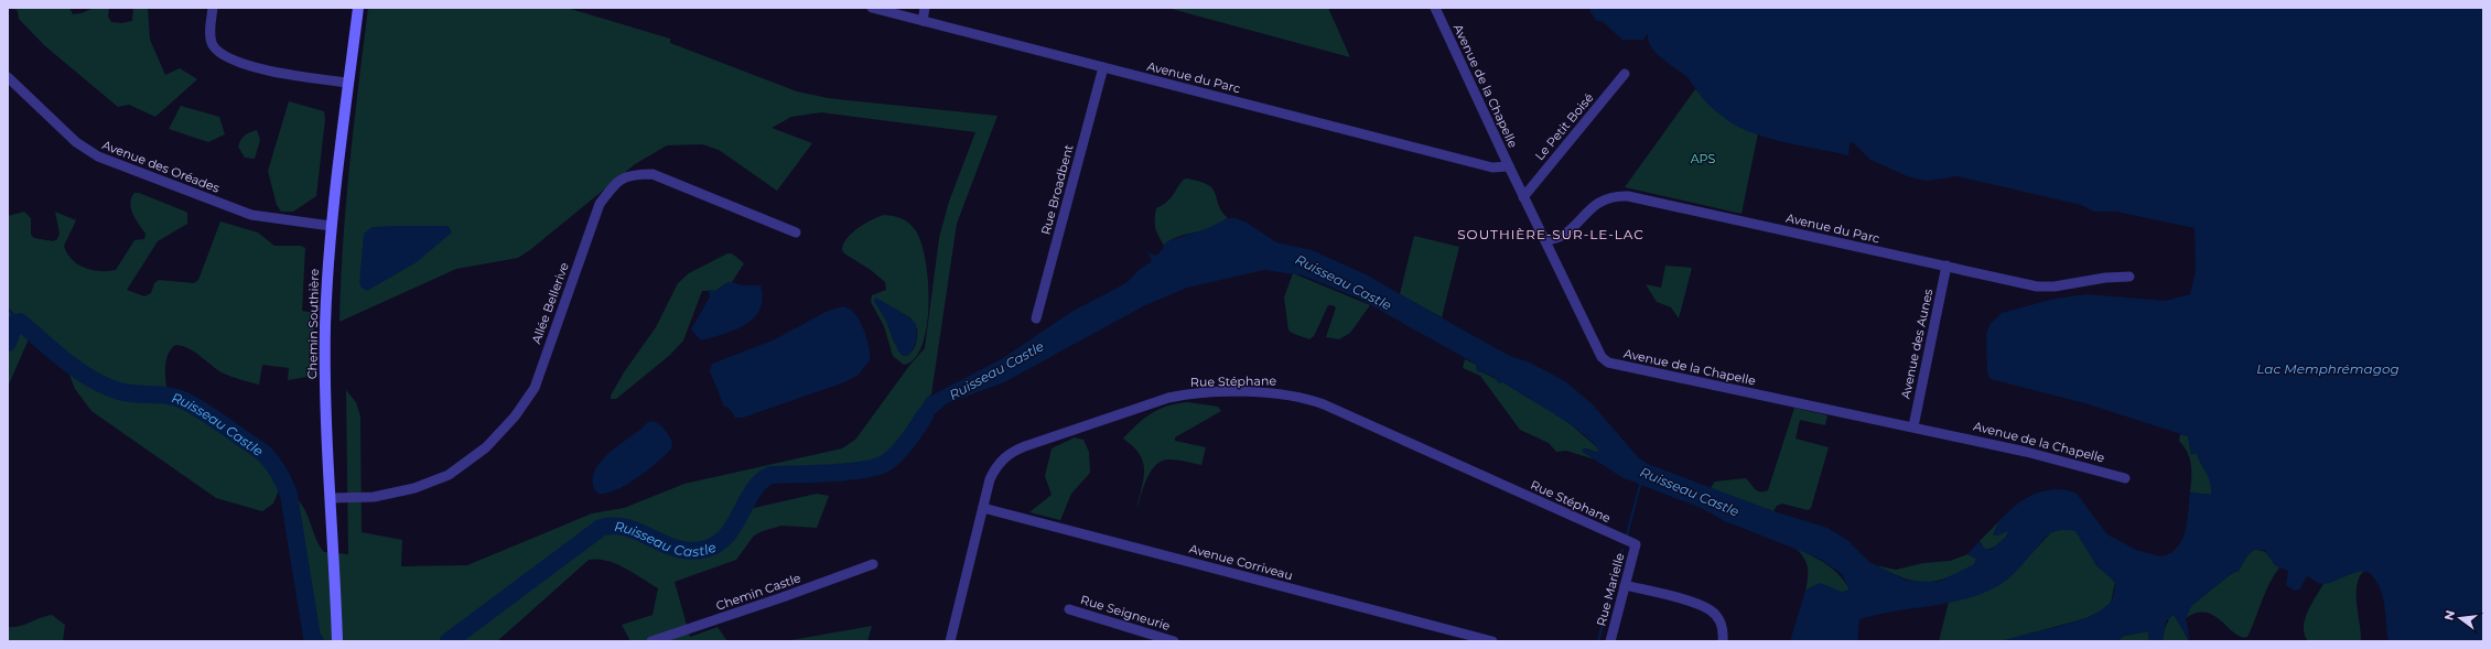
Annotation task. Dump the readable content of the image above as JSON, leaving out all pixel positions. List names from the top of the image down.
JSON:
{
  "streets": {
    "street": [
      "Avenue du Parc",
      "Avenue de la Chapelle",
      "Le Petit Boisé",
      "Avenue des Oréades",
      "Rue Broadbent",
      "Allée Bellerive",
      "Chemin Southière",
      "Avenue des Aunes",
      "Rue Stéphane",
      "Avenue Corriveau",
      "Rue Marielle",
      "Chemin Castle",
      "Rue Seigneurie"
    ]
  },
  "crossings": [
    ["Avenue du Parc", "Avenue de la Chapelle"],
    ["Avenue du Parc", "Rue Broadbent"],
    ["Avenue du Parc", "Avenue des Aunes"],
    ["Avenue de la Chapelle", "Le Petit Boisé"],
    ["Avenue de la Chapelle", "Avenue des Aunes"],
    ["Avenue des Oréades", "Chemin Southière"],
    ["Allée Bellerive", "Chemin Southière"],
    ["Rue Stéphane", "Avenue Corriveau"],
    ["Rue Stéphane", "Rue Marielle"]
  ],
  "districts": ["SOUTHIÈRE-SUR-LE-LAC"],
  "water": ["Ruisseau Castle", "Lac Memphrémagog"],
  "parks": ["APS"],
  "north": "left"
}
